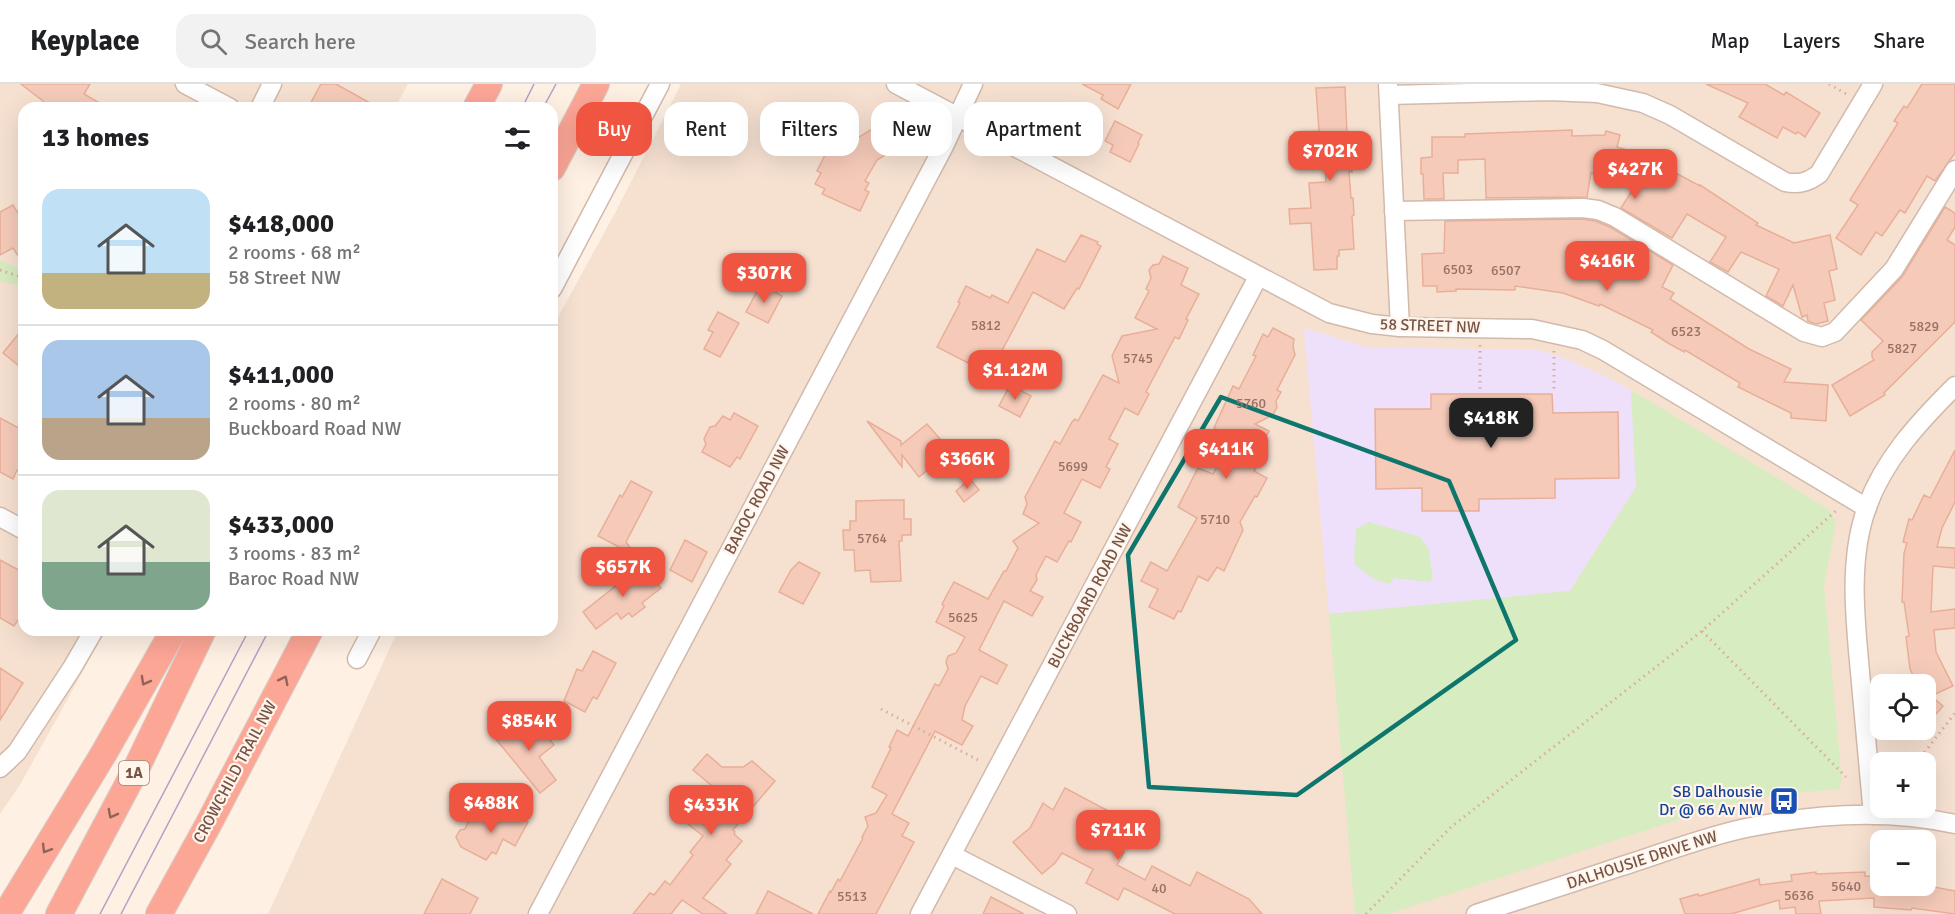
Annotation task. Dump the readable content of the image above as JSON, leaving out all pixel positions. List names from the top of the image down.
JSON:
{
  "streets": {
    "highway": ["CROWCHILD TRAIL NW", "1A"],
    "street": [
      "58 STREET NW",
      "BAROC ROAD NW",
      "BUCKBOARD ROAD NW",
      "DALHOUSIE DRIVE NW"
    ]
  },
  "crossings": [
    ["58 STREET NW", "BAROC ROAD NW"],
    ["58 STREET NW", "BUCKBOARD ROAD NW"]
  ],
  "places": {
    "bus stop": ["SB Dalhousie Dr @ 66 Av NW"]
  },
  "house_numbers": [
    "6503",
    "6507",
    "5812",
    "5829",
    "6523",
    "5827",
    "5745",
    "5760",
    "5699",
    "5710",
    "5764",
    "5625",
    "5640",
    "40",
    "5636",
    "5513"
  ],
  "page": {
    "header": "Keyplace",
    "search": "Search here",
    "nav": ["Map", "Layers", "Share"],
    "chip": [
      "Buy",
      "Rent",
      "Filters",
      "New",
      "Apartment"
    ],
    "heading": "13 homes",
    "price": [
      "$702K",
      "$427K",
      "$416K",
      "$307K",
      "$1.12M",
      "$418K",
      "$411K",
      "$366K",
      "$657K",
      "$854K",
      "$488K",
      "$433K",
      "$711K"
    ],
    "list": [
      {
        "name": "$418,000",
        "note": "2 rooms · 68 m² · 58 Street NW"
      },
      {
        "name": "$411,000",
        "note": "2 rooms · 80 m² · Buckboard Road NW"
      },
      {
        "name": "$433,000",
        "note": "3 rooms · 83 m² · Baroc Road NW"
      }
    ],
    "map_buttons": ["+", "−"]
  }
}
